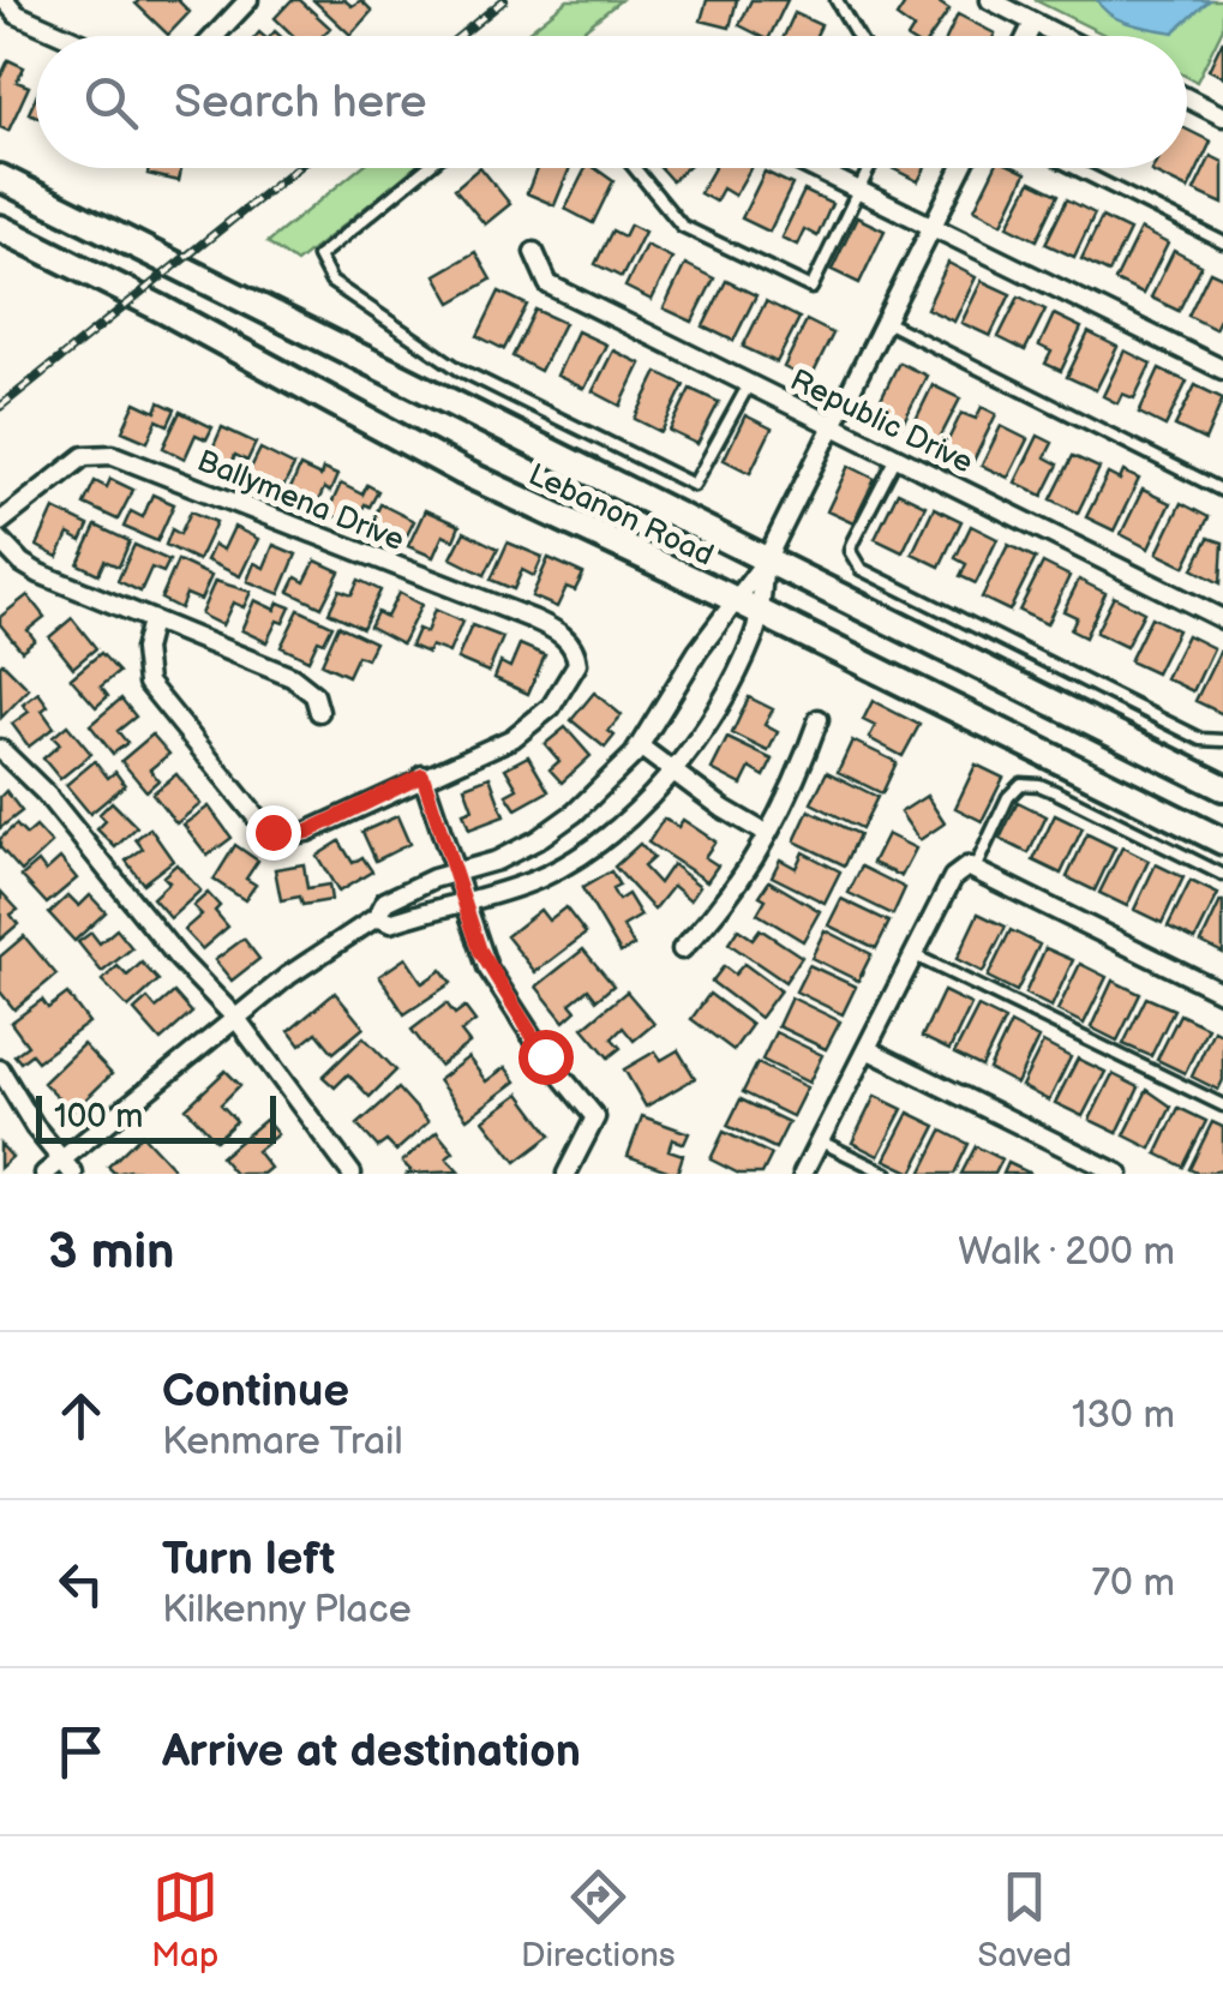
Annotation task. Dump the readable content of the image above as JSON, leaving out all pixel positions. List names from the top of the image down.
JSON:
{
  "streets": {
    "main road": ["Lebanon Road"],
    "street": ["Republic Drive", "Ballymena Drive"]
  },
  "scale_bar": "100 m",
  "page": {
    "search": "Search here",
    "scale": "100 m",
    "heading": ["3 min", "Walk · 200 m"],
    "list": [
      ["Continue", "Kenmare Trail", "130 m"],
      ["Turn left", "Kilkenny Place", "70 m"],
      "Arrive at destination"
    ],
    "nav": ["Map", "Directions", "Saved"]
  }
}
